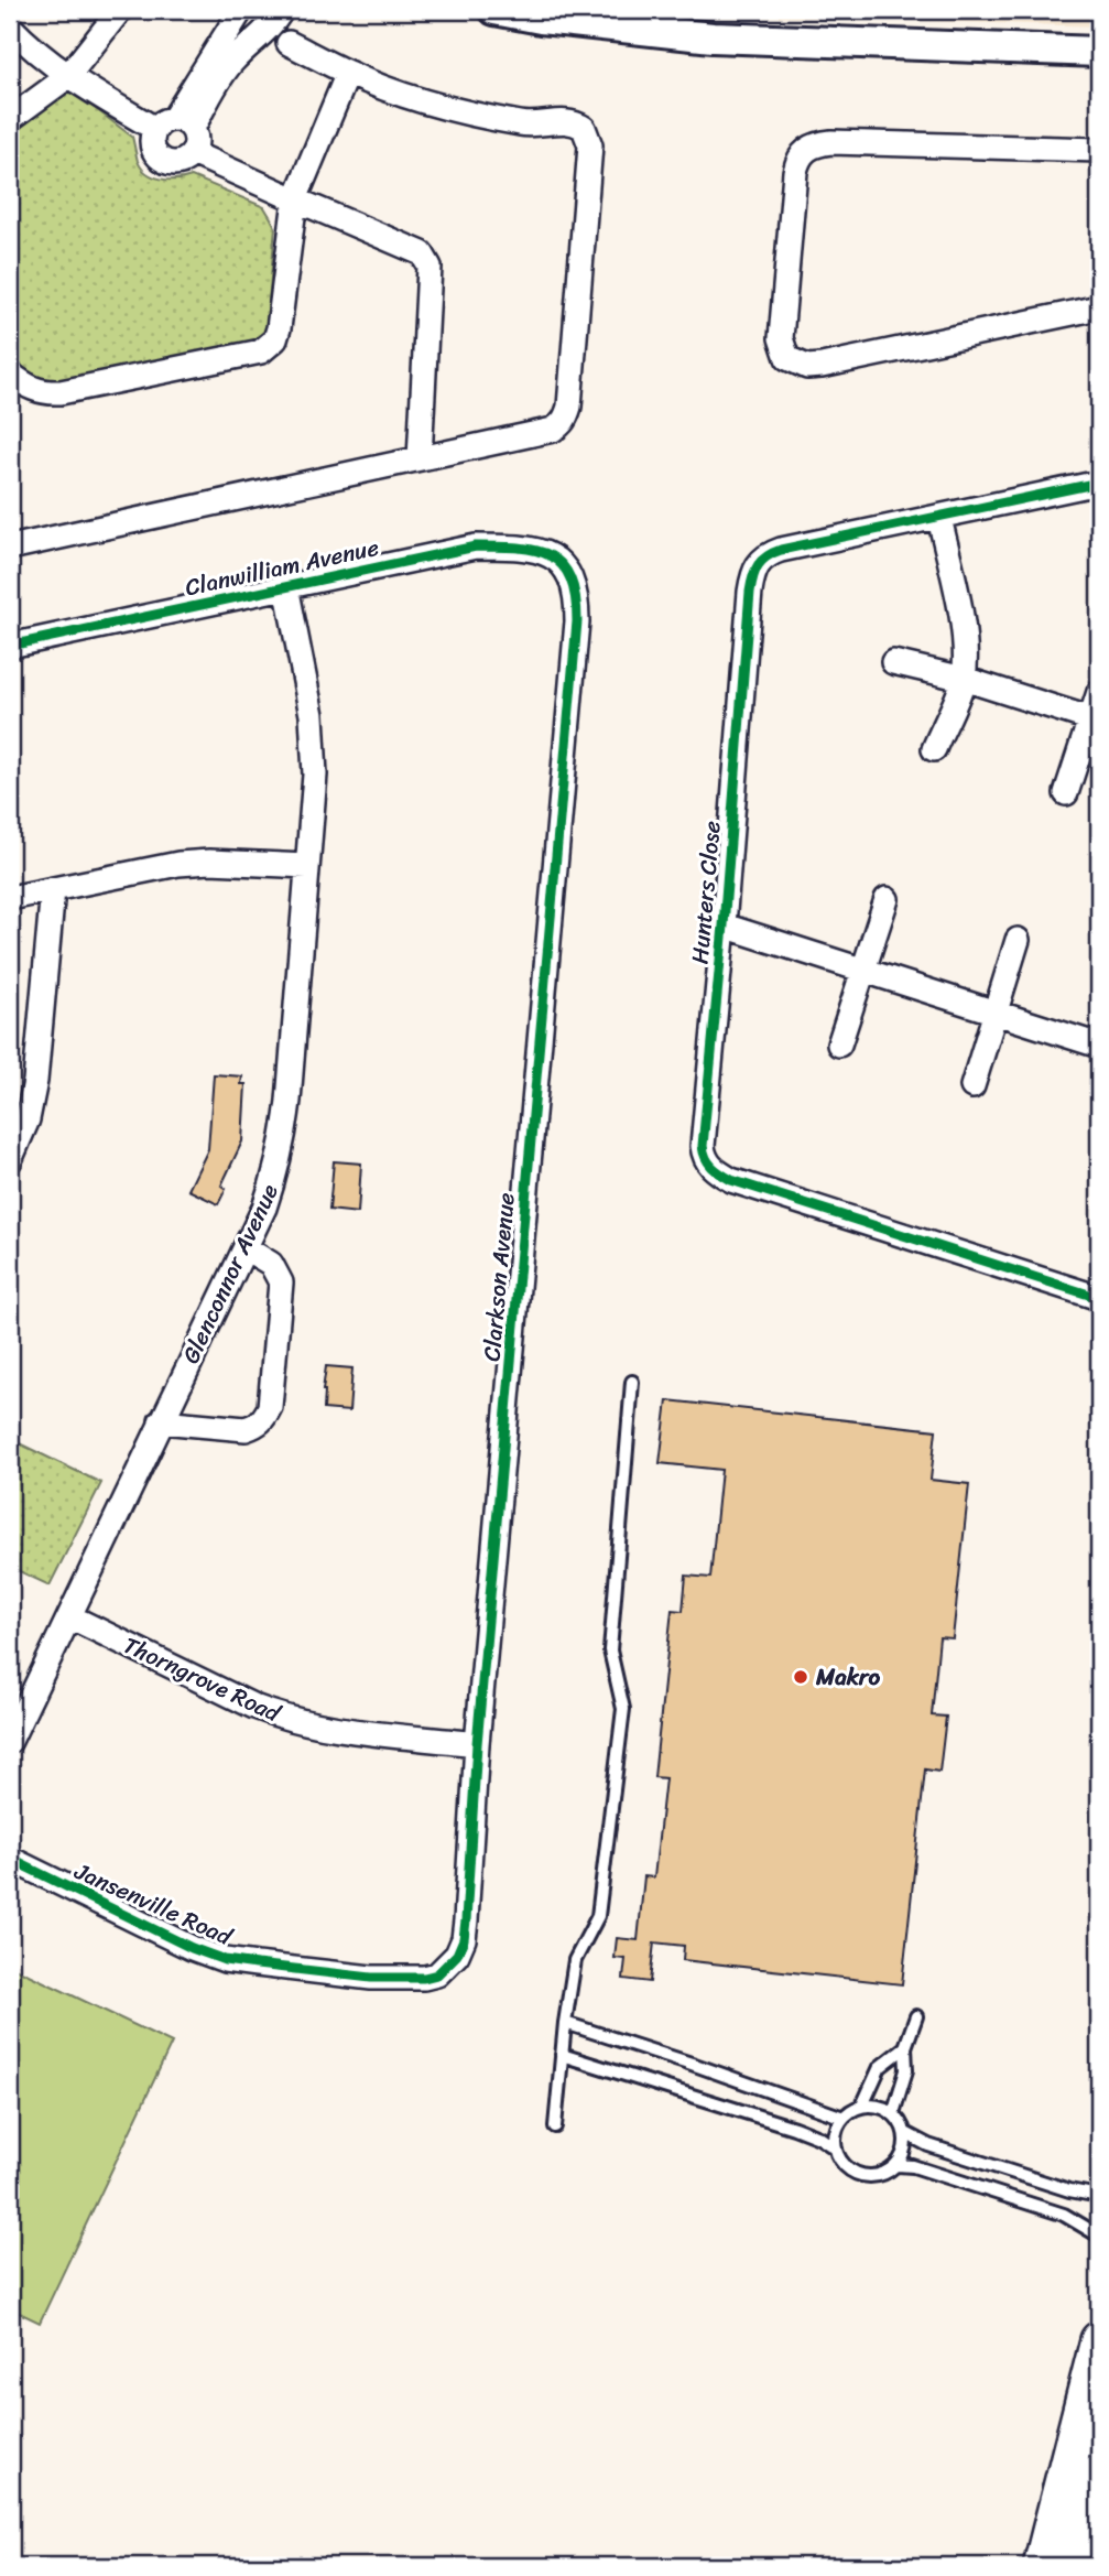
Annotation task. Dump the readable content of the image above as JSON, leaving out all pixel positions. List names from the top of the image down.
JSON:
{
  "streets": {
    "street": [
      "Clanwilliam Avenue",
      "Hunters Close",
      "Glenconnor Avenue",
      "Clarkson Avenue",
      "Thorngrove Road",
      "Jansenville Road"
    ]
  },
  "crossings": [
    ["Clanwilliam Avenue", "Glenconnor Avenue"],
    ["Clanwilliam Avenue", "Clarkson Avenue"],
    ["Glenconnor Avenue", "Thorngrove Road"],
    ["Clarkson Avenue", "Thorngrove Road"],
    ["Clarkson Avenue", "Jansenville Road"]
  ],
  "places": ["Makro"]
}
